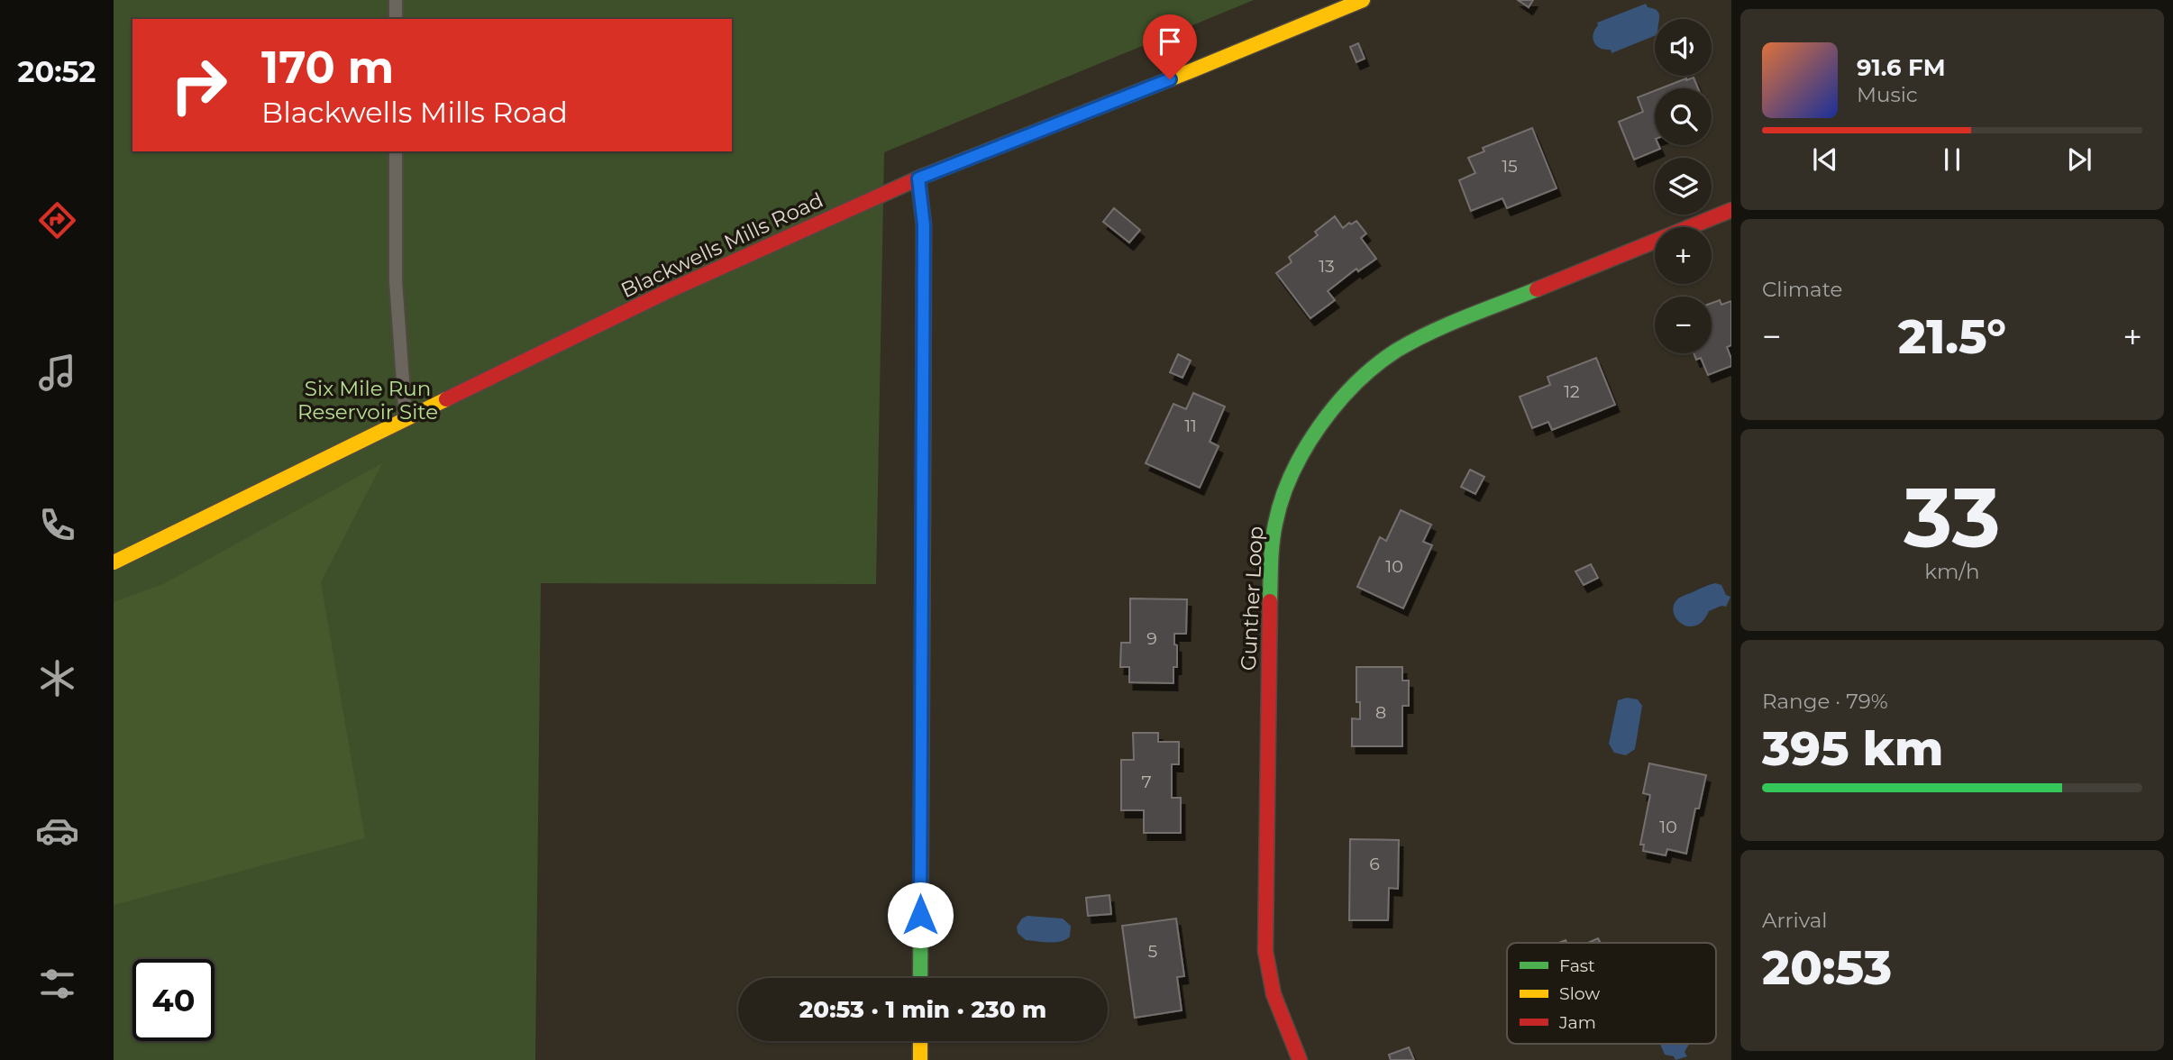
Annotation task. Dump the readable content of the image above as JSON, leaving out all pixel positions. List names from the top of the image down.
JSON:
{
  "streets": {
    "street": ["Blackwells Mills Road", "Gunther Loop"]
  },
  "parks": ["Six Mile Run Reservoir Site"],
  "house_numbers": [
    "15",
    "13",
    "12",
    "11",
    "10",
    "9",
    "8",
    "7",
    "10",
    "6",
    "5"
  ],
  "legend": ["Fast", "Slow", "Jam"],
  "page": {
    "tabs": "20:52",
    "map_buttons": ["+", "−"],
    "turn": ["170 m", "Blackwells Mills Road"],
    "song": ["91.6 FM", "Music"],
    "tile": [
      "Climate",
      ["33", "km/h"],
      ["Range · 79%", "395 km"],
      ["Arrival", "20:53"]
    ],
    "heat": ["−", "21.5°", "+"],
    "limit": "40",
    "trip": "20:53 · 1 min · 230 m"
  }
}
